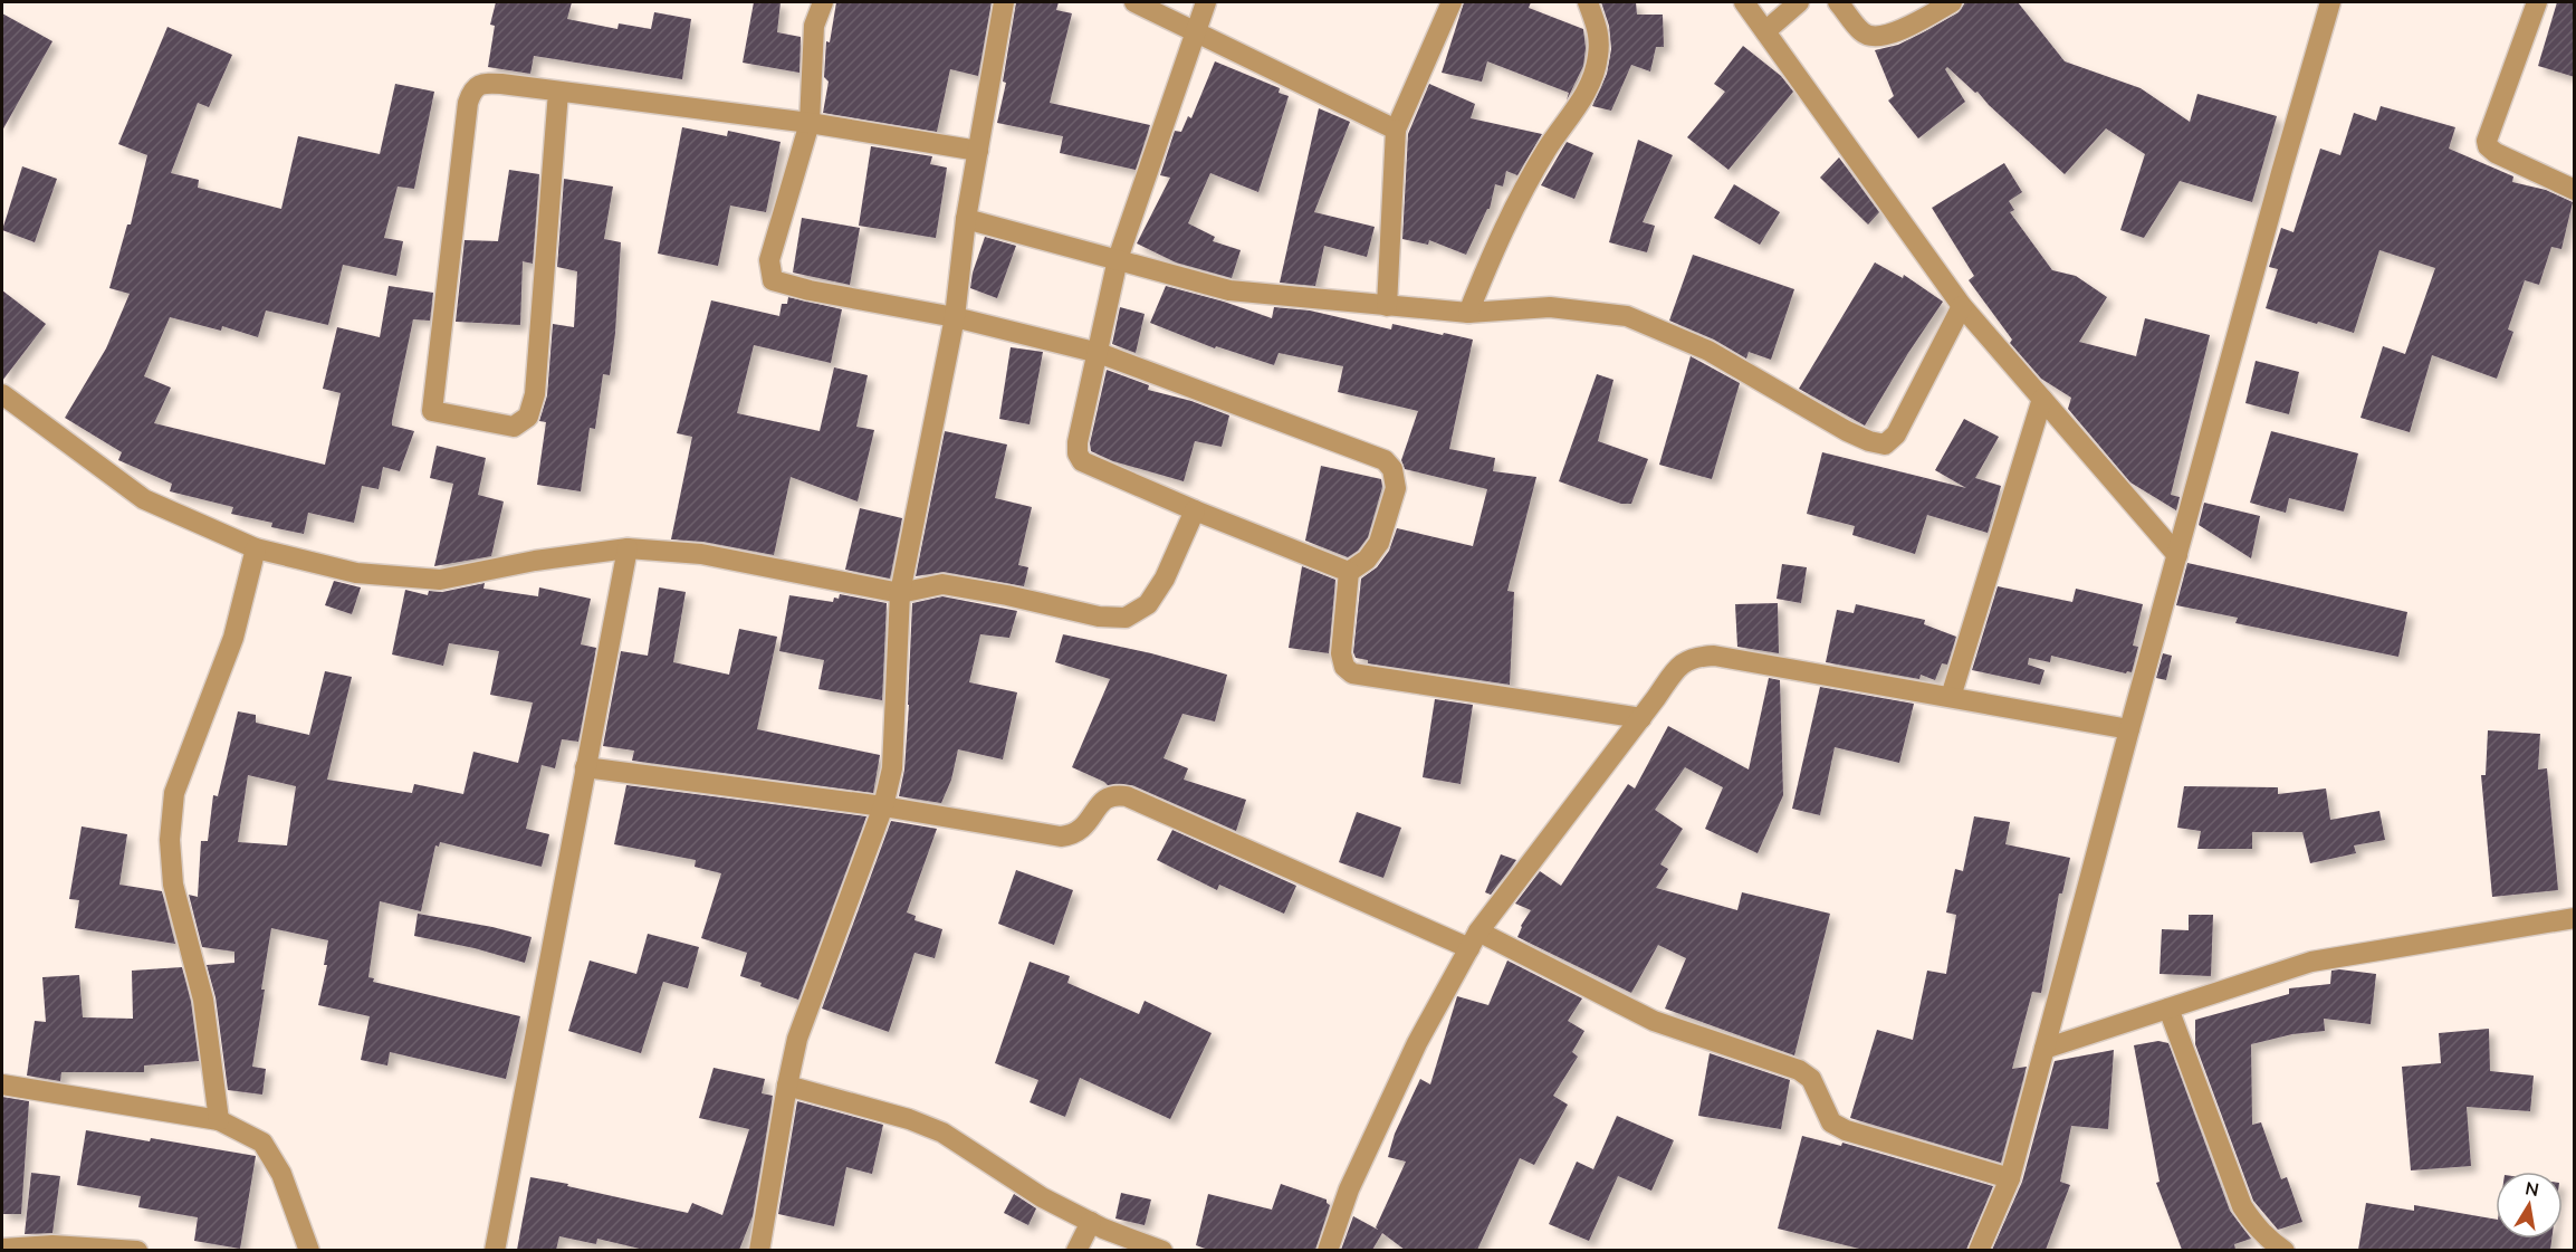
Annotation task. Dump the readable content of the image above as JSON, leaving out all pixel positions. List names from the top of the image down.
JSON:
{
  "north": "top"
}
